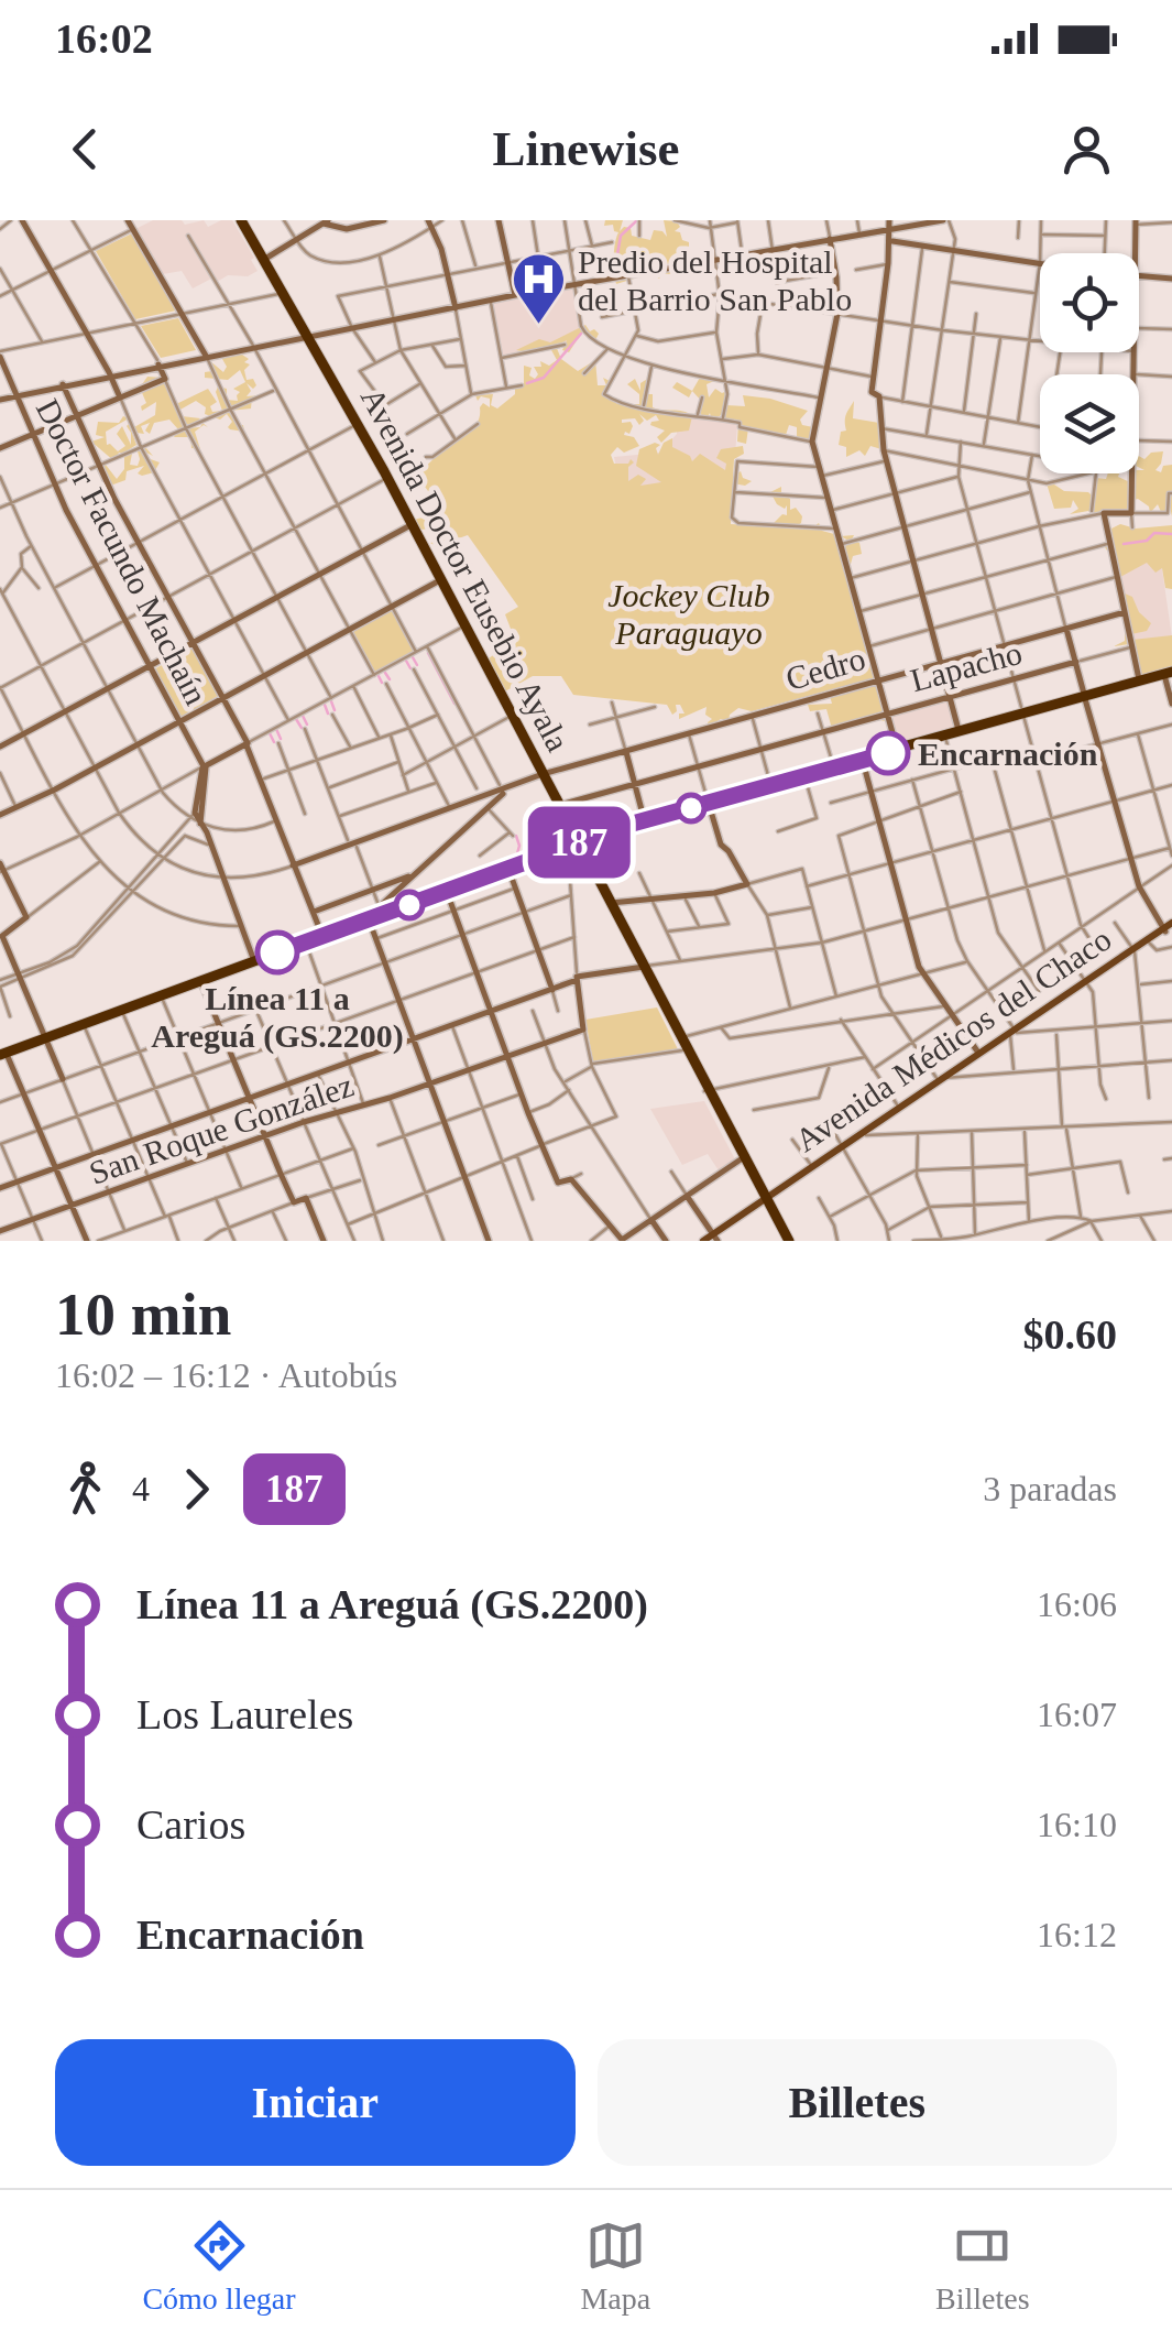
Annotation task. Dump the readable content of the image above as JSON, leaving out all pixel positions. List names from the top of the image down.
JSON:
{
  "streets": {
    "highway": ["Avenida Doctor Eusebio Ayala"],
    "main road": ["Avenida Médicos del Chaco"],
    "street": [
      "Doctor Facundo Machaín",
      "Lapacho",
      "Cedro",
      "San Roque González"
    ]
  },
  "crossings": [
    ["Avenida Doctor Eusebio Ayala", "Lapacho"],
    ["Avenida Doctor Eusebio Ayala", "Cedro"],
    ["Avenida Doctor Eusebio Ayala", "Avenida Médicos del Chaco"]
  ],
  "parks": ["Jockey Club Paraguayo"],
  "places": {
    "hospital": ["Predio del Hospital del Barrio San Pablo"],
    "other": ["Encarnación", "Línea 11 a Areguá (GS.2200)"]
  },
  "lines": ["bus line 187"],
  "page": {
    "status": "16:02",
    "header": "Linewise",
    "on_map": "187",
    "heading": ["10 min", "16:02 – 16:12 · Autobús", "$0.60"],
    "legs": ["4", "187", "3 paradas"],
    "list": [
      {
        "name": "Línea 11 a Areguá (GS.2200)",
        "value": "16:06"
      },
      {
        "name": "Los Laureles",
        "value": "16:07"
      },
      {
        "name": "Carios",
        "value": "16:10"
      },
      {
        "name": "Encarnación",
        "value": "16:12"
      }
    ],
    "buttons": ["Iniciar", "Billetes"],
    "tabs": ["Cómo llegar", "Mapa", "Billetes"]
  }
}
